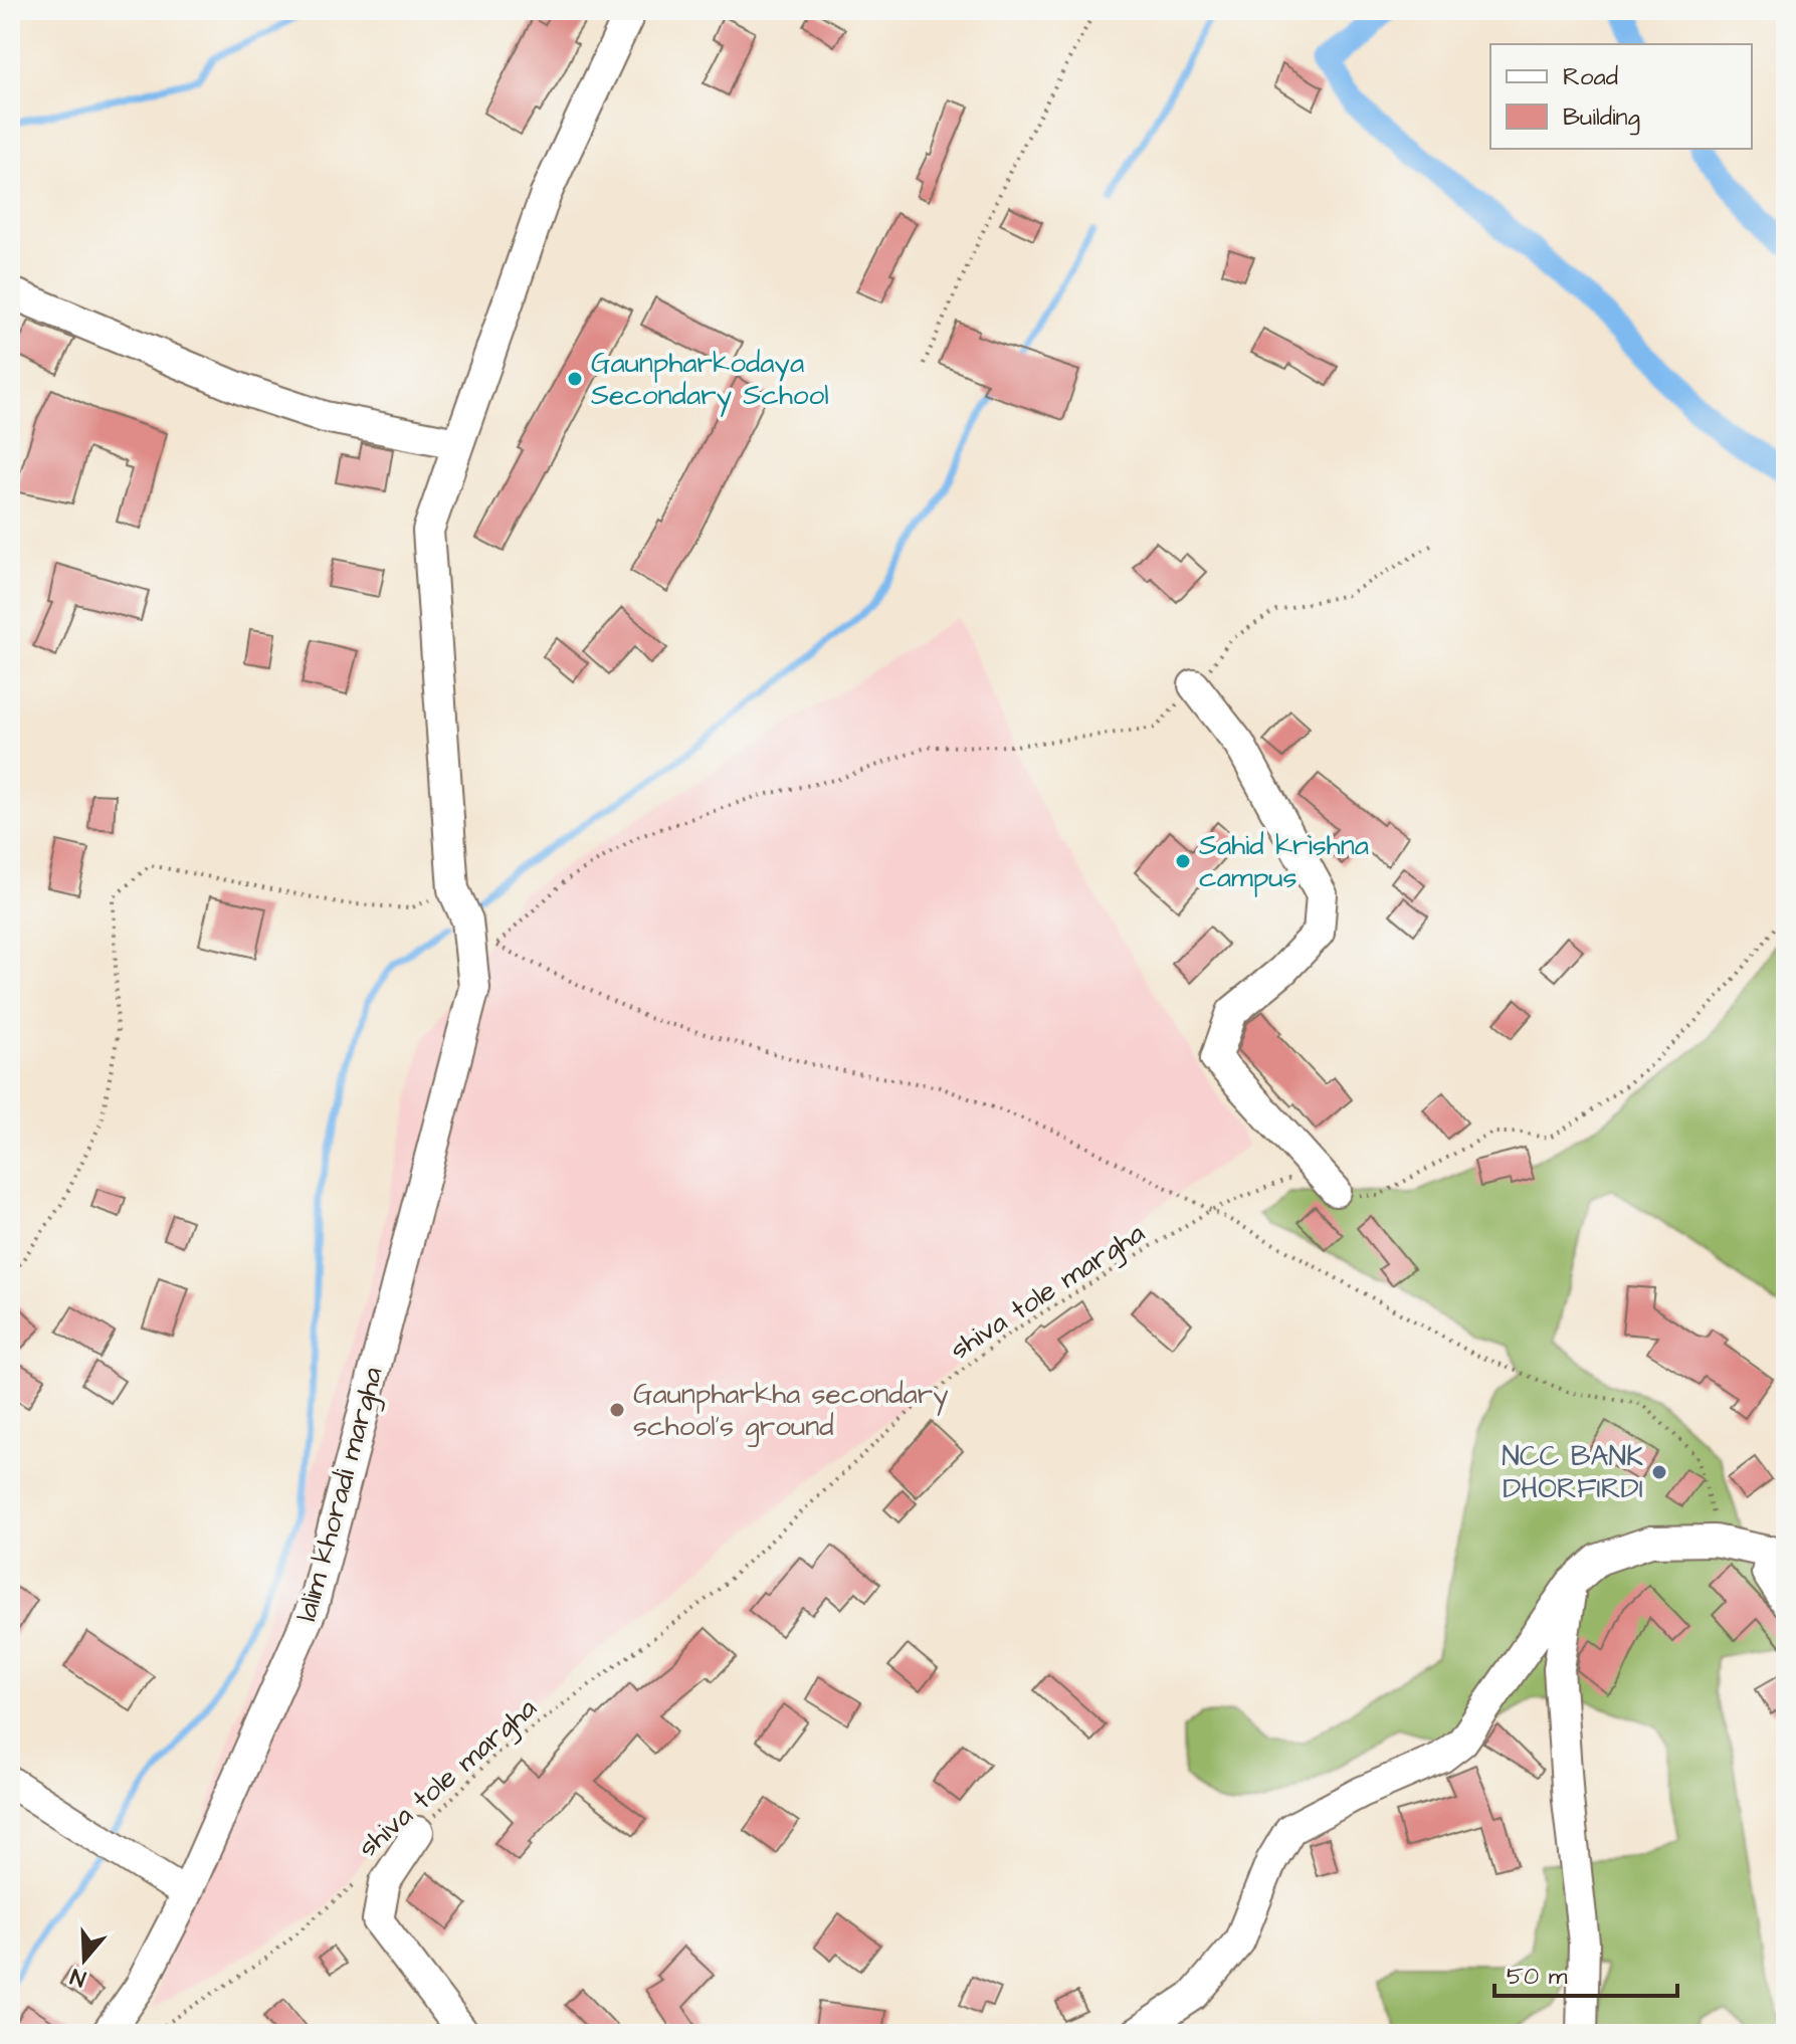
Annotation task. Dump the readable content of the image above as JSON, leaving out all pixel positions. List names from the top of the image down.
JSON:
{
  "streets": {
    "street": ["lalim khoradi margha"],
    "path": ["shiva tole margha"]
  },
  "places": [
    "Gaunpharkodaya Secondary School",
    "Sahid krishna campus",
    "Gaunpharkha secondary school's ground",
    "NCC BANK DHORFIRDI"
  ],
  "legend": ["Road", "Building"],
  "scale_bar": "50 m",
  "north": "bottom"
}
